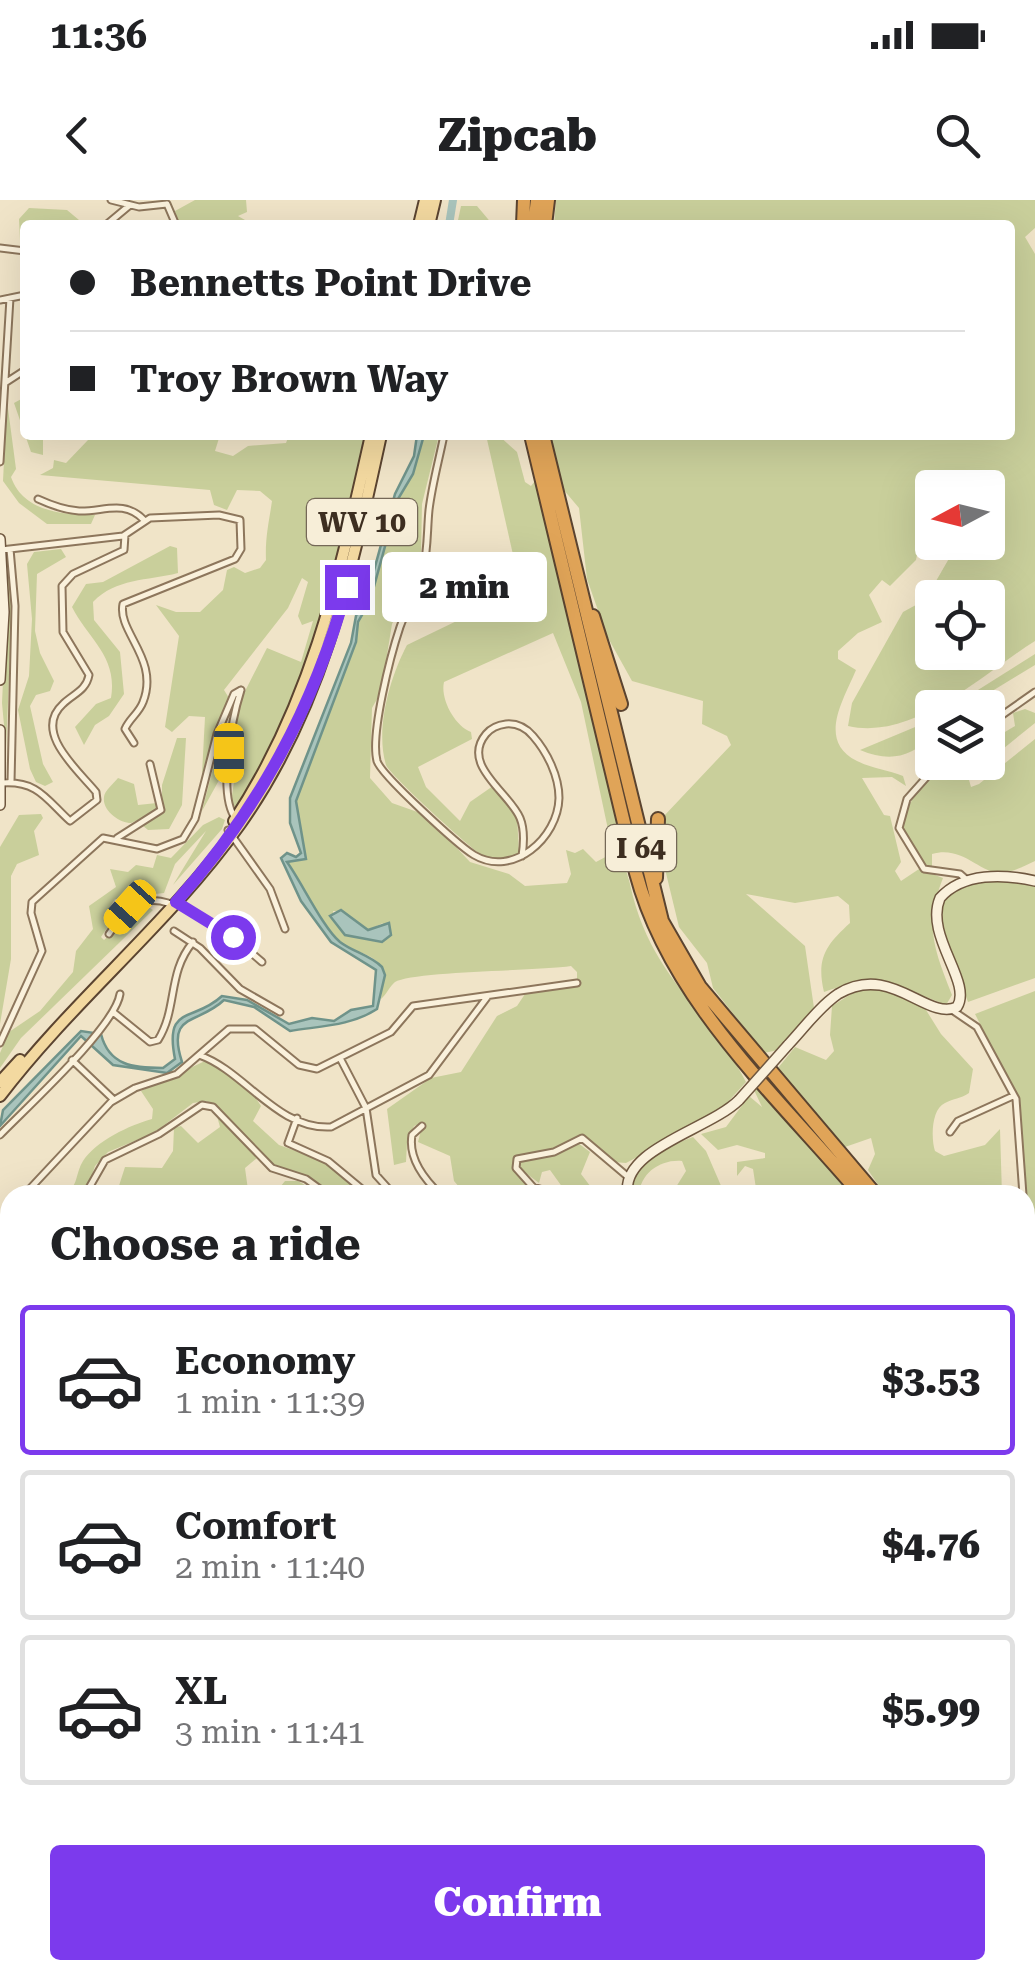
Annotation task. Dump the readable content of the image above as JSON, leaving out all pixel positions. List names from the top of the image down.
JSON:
{
  "streets": {
    "highway": ["I 64"],
    "main road": ["WV 10"]
  },
  "north": "left",
  "page": {
    "status": "11:36",
    "header": "Zipcab",
    "banner": ["Bennetts Point Drive", "Troy Brown Way"],
    "bubble": "2 min",
    "heading": "Choose a ride",
    "list": [
      {
        "name": "Economy",
        "note": "1 min · 11:39",
        "value": "$3.53"
      },
      {
        "name": "Comfort",
        "note": "2 min · 11:40",
        "value": "$4.76"
      },
      {
        "name": "XL",
        "note": "3 min · 11:41",
        "value": "$5.99"
      }
    ],
    "buttons": "Confirm"
  }
}
